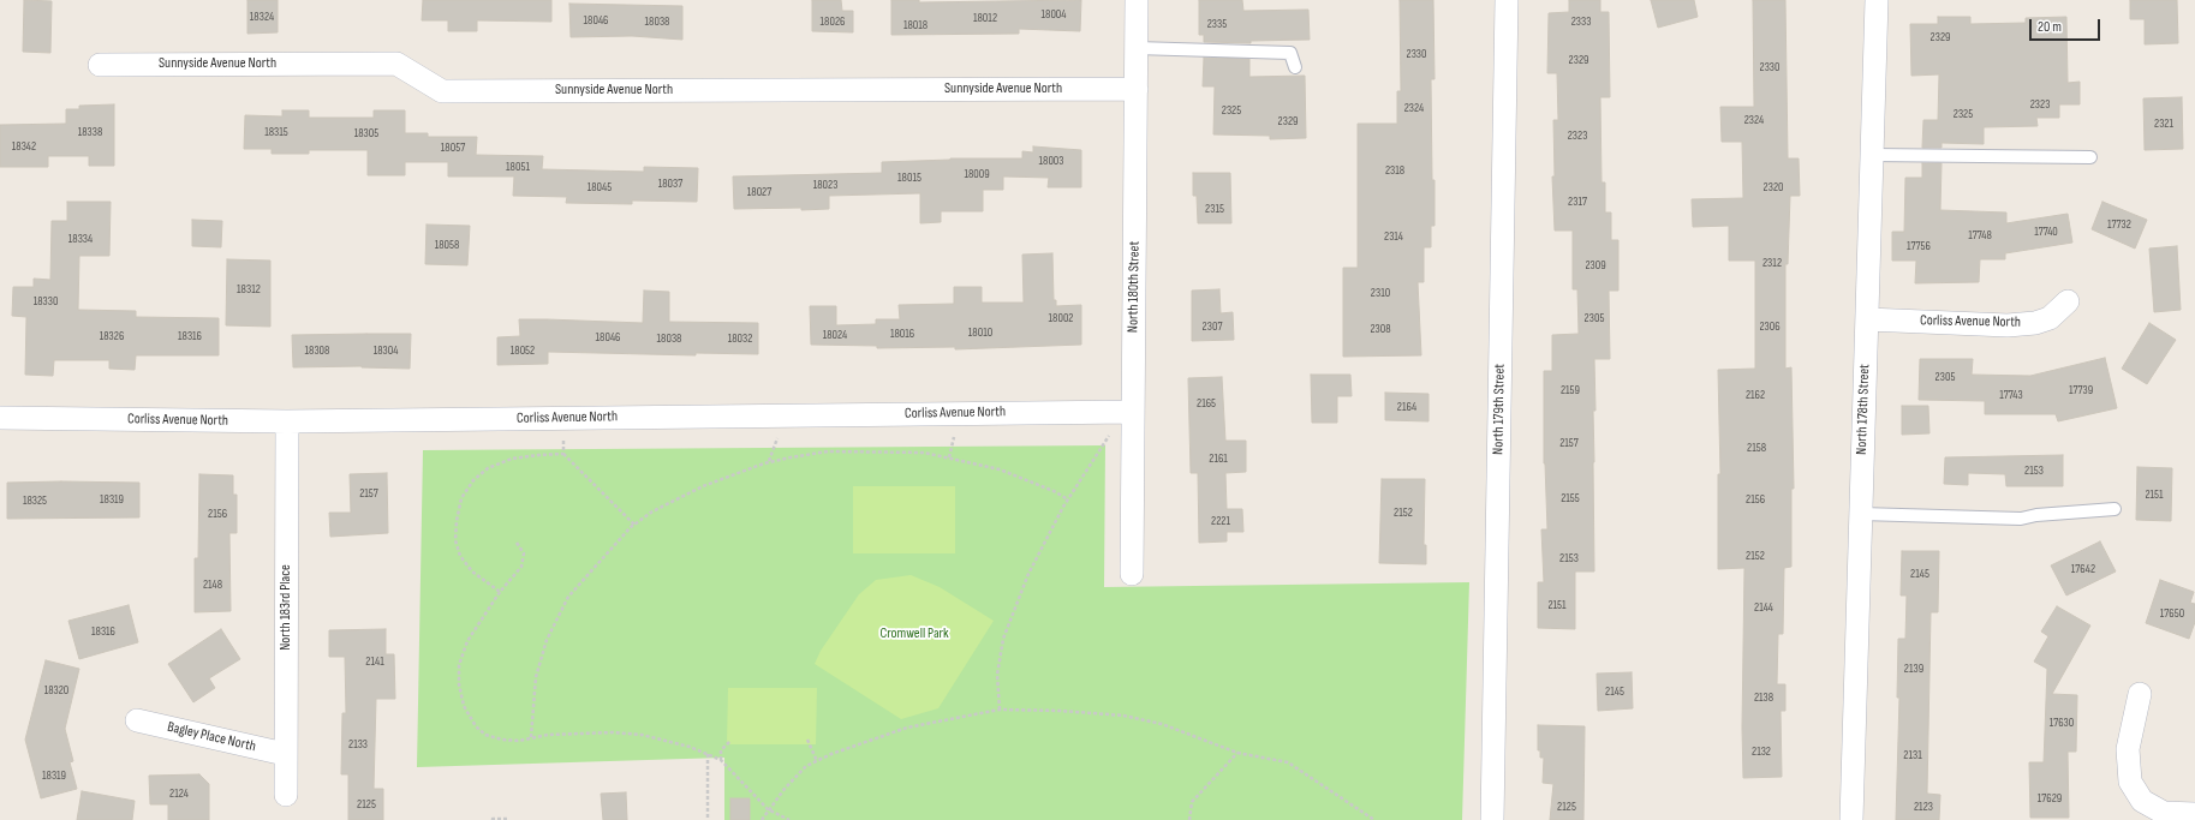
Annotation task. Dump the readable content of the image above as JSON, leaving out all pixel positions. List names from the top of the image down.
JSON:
{
  "streets": {
    "street": [
      "Sunnyside Avenue North",
      "North 180th Street",
      "Corliss Avenue North",
      "North 179th Street",
      "North 178th Street",
      "North 183rd Place",
      "Bagley Place North"
    ]
  },
  "crossings": [
    ["Sunnyside Avenue North", "North 180th Street"],
    ["North 180th Street", "Corliss Avenue North"],
    ["Corliss Avenue North", "North 178th Street"],
    ["Corliss Avenue North", "North 183rd Place"],
    ["North 183rd Place", "Bagley Place North"]
  ],
  "parks": ["Cromwell Park"],
  "house_numbers": [
    "18004",
    "18324",
    "18012",
    "18046",
    "18038",
    "18026",
    "2333",
    "2335",
    "18018",
    "2329",
    "2330",
    "2329",
    "2330",
    "2323",
    "2324",
    "2325",
    "2325",
    "2324",
    "2329",
    "2321",
    "18338",
    "18315",
    "18305",
    "2323",
    "18342",
    "18057",
    "18003",
    "18051",
    "2318",
    "18009",
    "18015",
    "18037",
    "18023",
    "18045",
    "2320",
    "18027",
    "2317",
    "2315",
    "17732",
    "17740",
    "17748",
    "2314",
    "18334",
    "18058",
    "17756",
    "2312",
    "2309",
    "18312",
    "2310",
    "18330",
    "18002",
    "2305",
    "2307",
    "2306",
    "2308",
    "18010",
    "18016",
    "18024",
    "18326",
    "18316",
    "18046",
    "18038",
    "18032",
    "18308",
    "18304",
    "18052",
    "2305",
    "2159",
    "17739",
    "2162",
    "17743",
    "2165",
    "2164",
    "2157",
    "2158",
    "2161",
    "2153",
    "2157",
    "2151",
    "2155",
    "18319",
    "2156",
    "18325",
    "2152",
    "2156",
    "2221",
    "2152",
    "2153",
    "17642",
    "2145",
    "2148",
    "2151",
    "2144",
    "17650",
    "18316",
    "2141",
    "2139",
    "18320",
    "2145",
    "2138",
    "17630",
    "2133",
    "2132",
    "2131",
    "18319",
    "2124",
    "17629",
    "2125",
    "2125",
    "2123"
  ],
  "scale_bar": "20 m"
}
